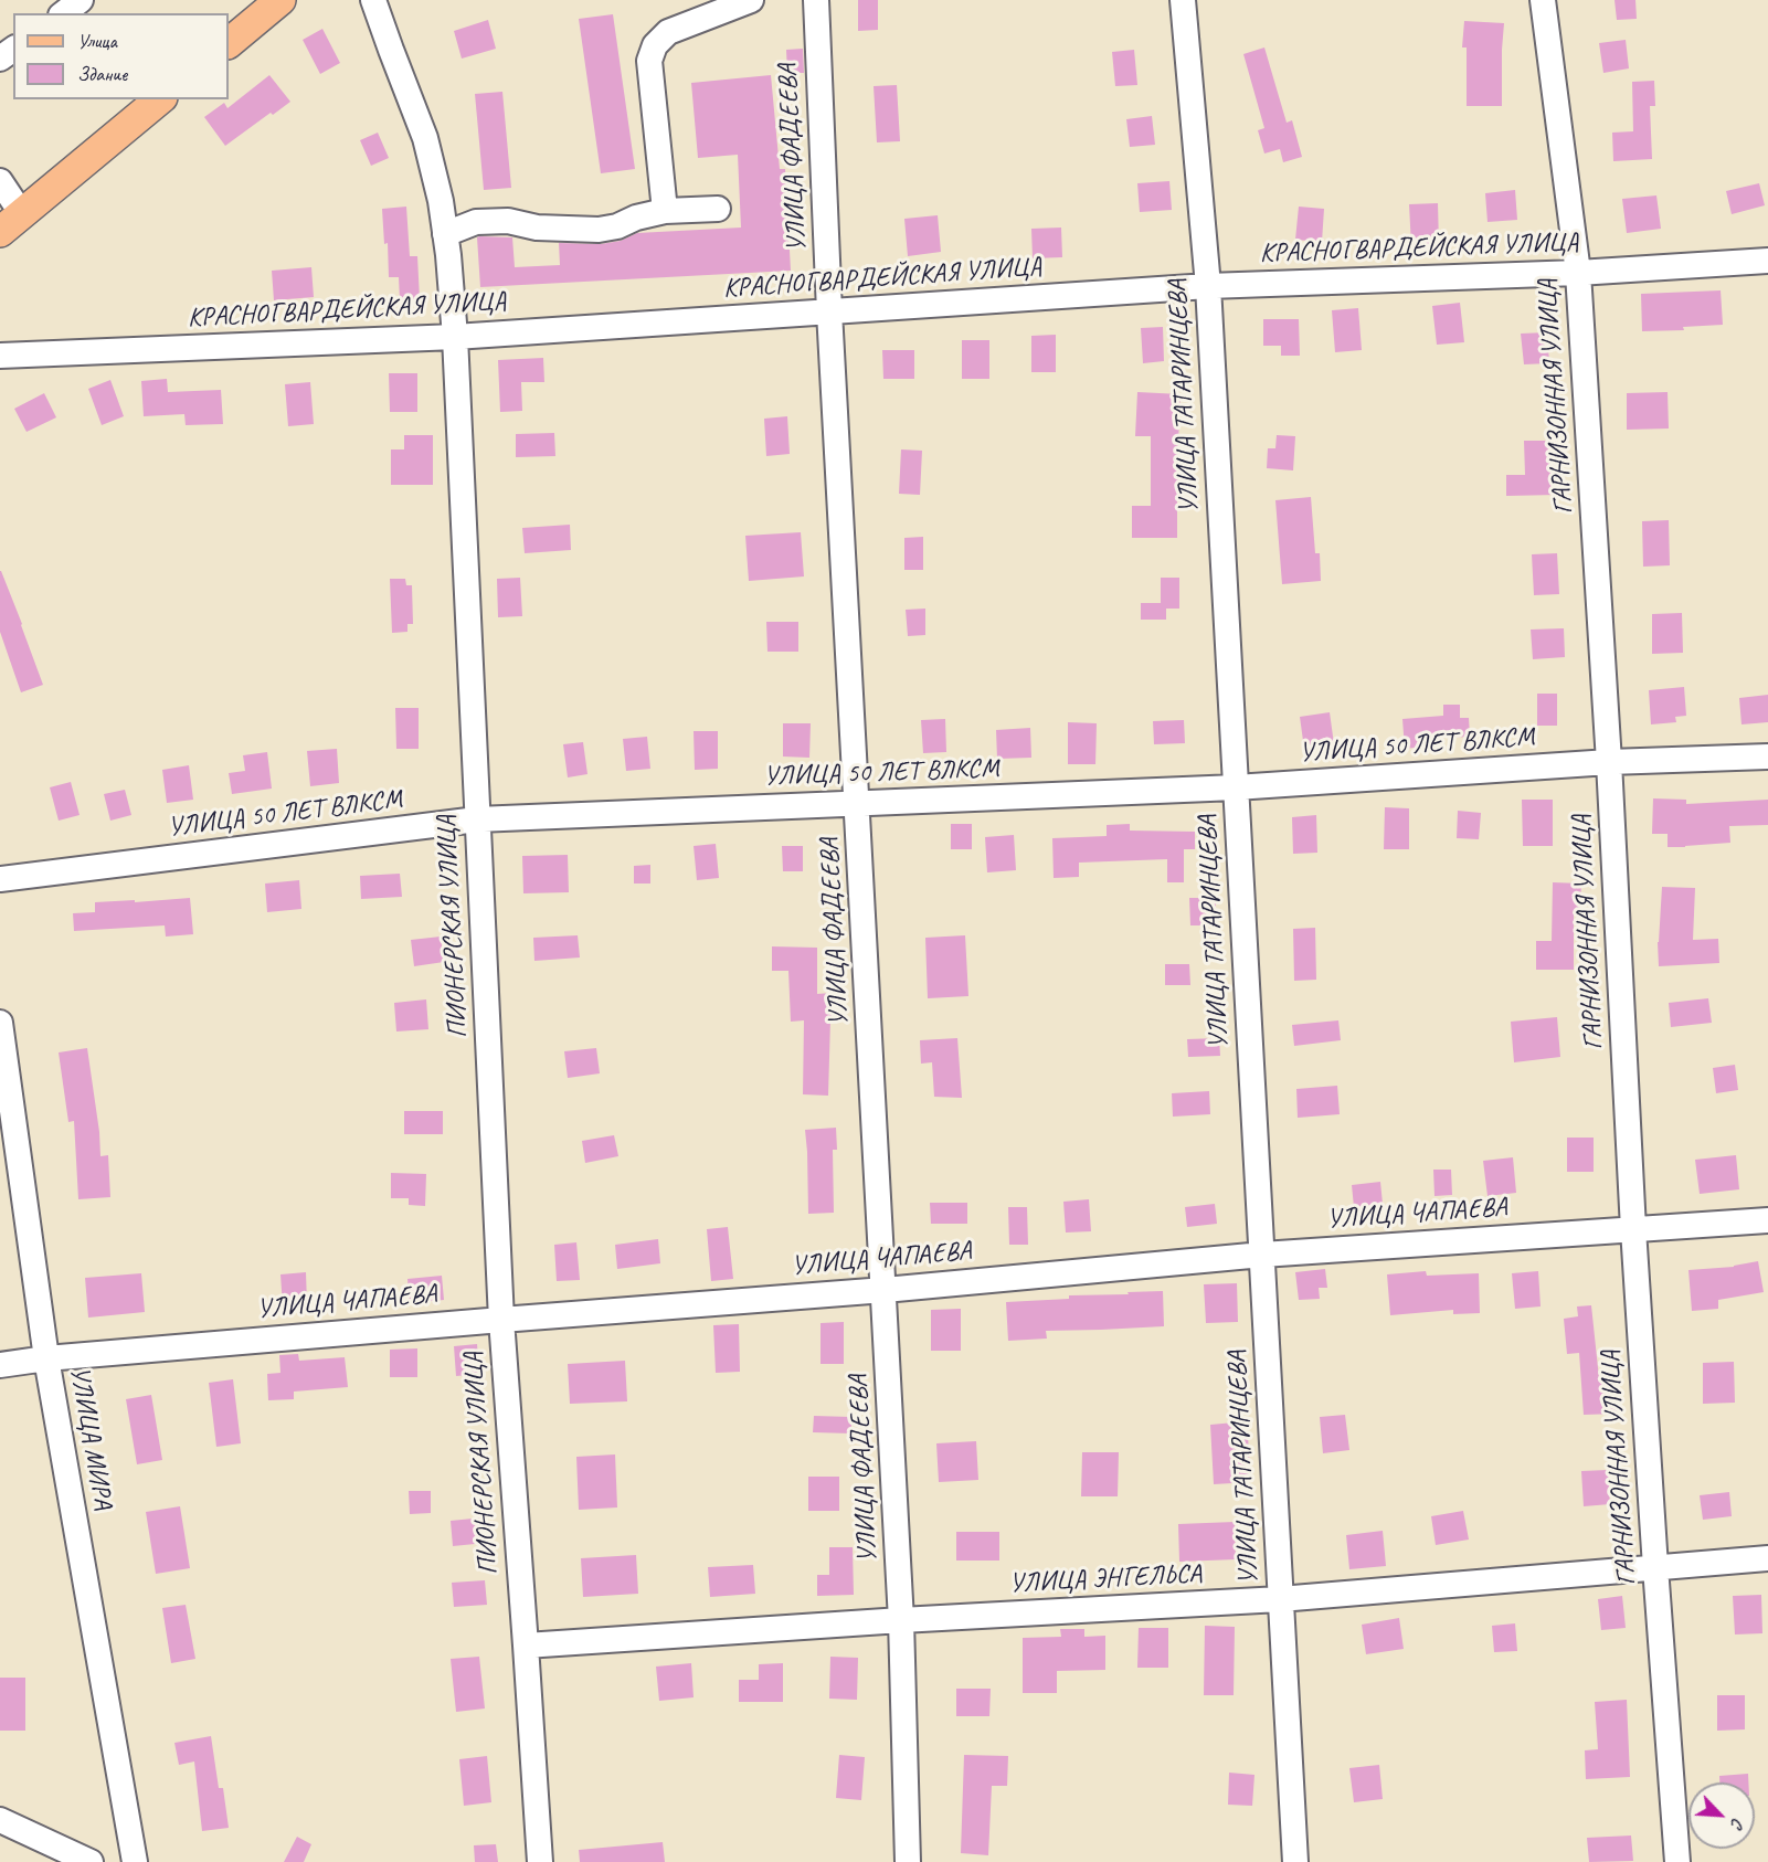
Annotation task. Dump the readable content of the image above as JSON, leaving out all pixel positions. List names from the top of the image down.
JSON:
{
  "streets": {
    "street": [
      "УЛИЦА ФАДЕЕВА",
      "КРАСНОГВАРДЕЙСКАЯ УЛИЦА",
      "УЛИЦА ТАТАРИНЦЕВА",
      "ГАРНИЗОННАЯ УЛИЦА",
      "УЛИЦА 50 ЛЕТ ВЛКСМ",
      "ПИОНЕРСКАЯ УЛИЦА",
      "УЛИЦА ЧАПАЕВА",
      "УЛИЦА МИРА",
      "УЛИЦА ЭНГЕЛЬСА"
    ]
  },
  "crossings": [
    ["УЛИЦА ФАДЕЕВА", "КРАСНОГВАРДЕЙСКАЯ УЛИЦА"],
    ["УЛИЦА ФАДЕЕВА", "УЛИЦА 50 ЛЕТ ВЛКСМ"],
    ["УЛИЦА ФАДЕЕВА", "УЛИЦА ЧАПАЕВА"],
    ["УЛИЦА ФАДЕЕВА", "УЛИЦА ЭНГЕЛЬСА"],
    ["КРАСНОГВАРДЕЙСКАЯ УЛИЦА", "УЛИЦА ТАТАРИНЦЕВА"],
    ["КРАСНОГВАРДЕЙСКАЯ УЛИЦА", "ГАРНИЗОННАЯ УЛИЦА"],
    ["КРАСНОГВАРДЕЙСКАЯ УЛИЦА", "ПИОНЕРСКАЯ УЛИЦА"],
    ["УЛИЦА ТАТАРИНЦЕВА", "УЛИЦА 50 ЛЕТ ВЛКСМ"],
    ["УЛИЦА ТАТАРИНЦЕВА", "УЛИЦА ЧАПАЕВА"],
    ["УЛИЦА ТАТАРИНЦЕВА", "УЛИЦА ЭНГЕЛЬСА"],
    ["ГАРНИЗОННАЯ УЛИЦА", "УЛИЦА 50 ЛЕТ ВЛКСМ"],
    ["ГАРНИЗОННАЯ УЛИЦА", "УЛИЦА ЧАПАЕВА"],
    ["ГАРНИЗОННАЯ УЛИЦА", "УЛИЦА ЭНГЕЛЬСА"],
    ["УЛИЦА 50 ЛЕТ ВЛКСМ", "ПИОНЕРСКАЯ УЛИЦА"],
    ["ПИОНЕРСКАЯ УЛИЦА", "УЛИЦА ЧАПАЕВА"],
    ["ПИОНЕРСКАЯ УЛИЦА", "УЛИЦА ЭНГЕЛЬСА"],
    ["УЛИЦА ЧАПАЕВА", "УЛИЦА МИРА"]
  ],
  "legend": ["Улица", "Здание"],
  "north": "bottom right"
}
